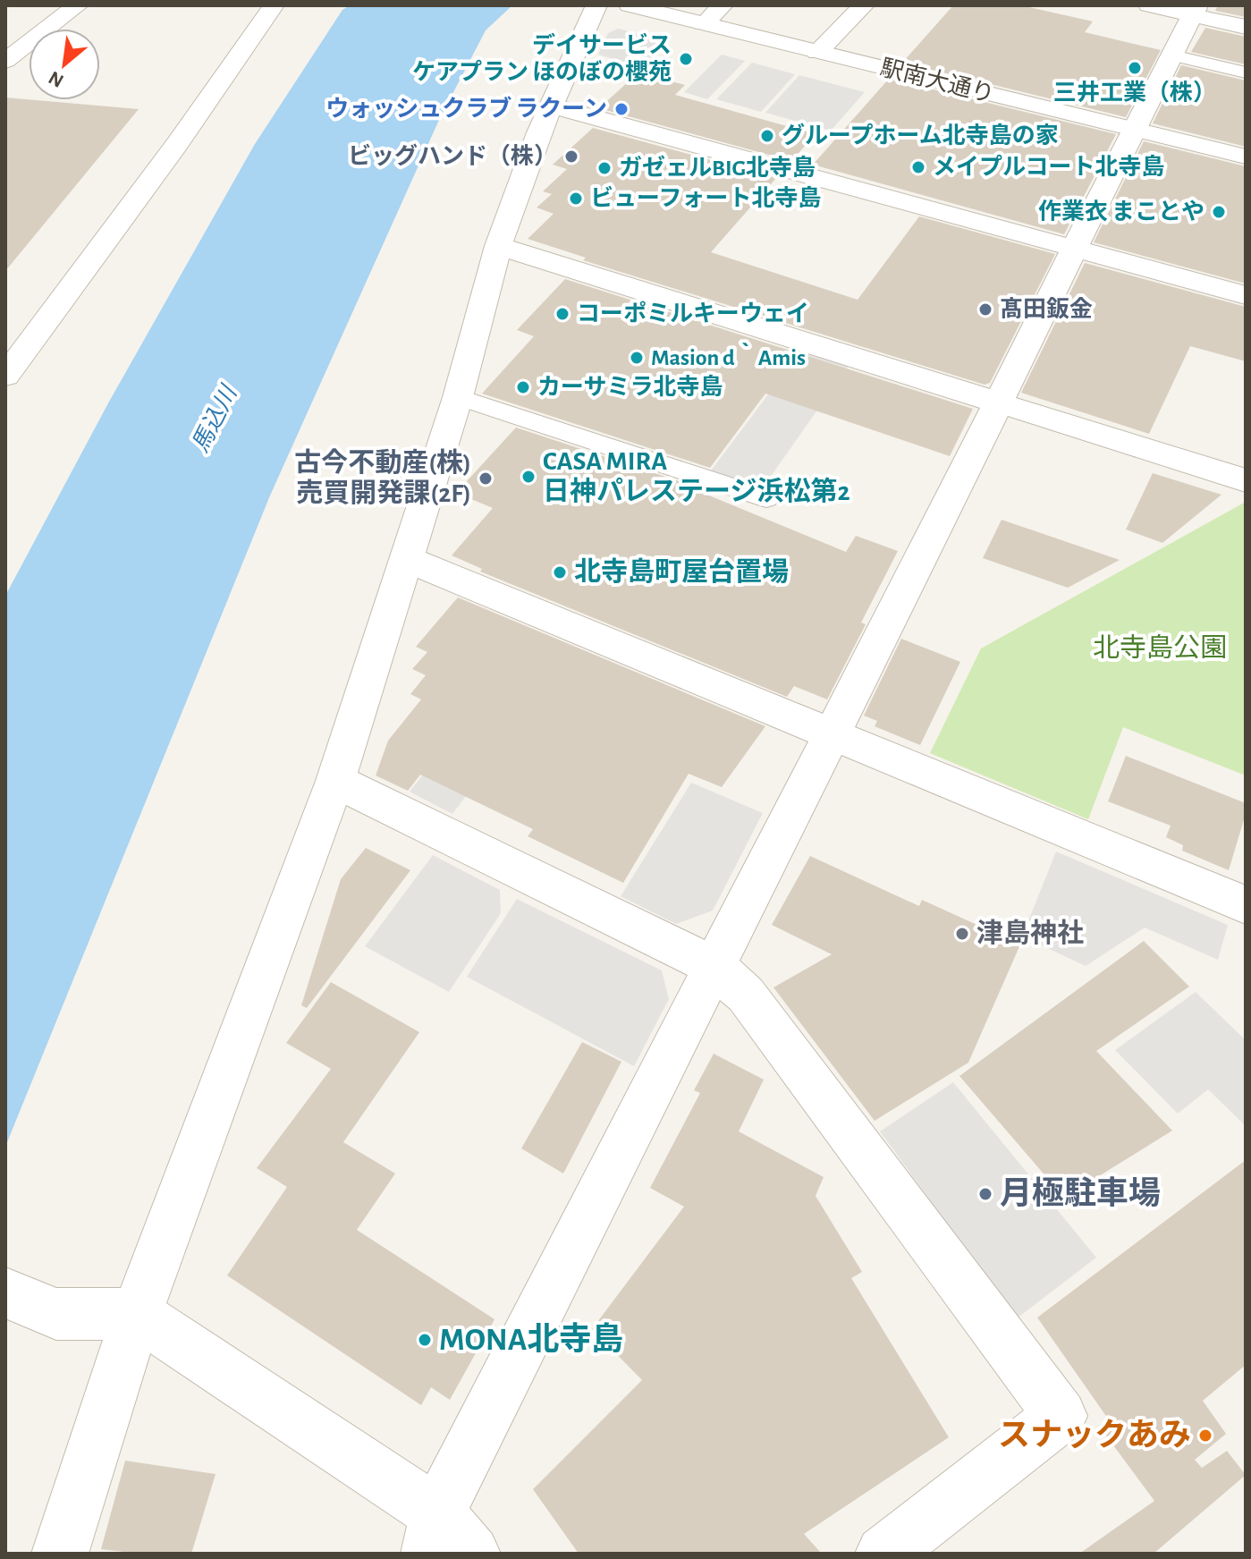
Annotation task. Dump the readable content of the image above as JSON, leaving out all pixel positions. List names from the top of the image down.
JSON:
{
  "streets": {
    "street": ["駅南大通り"]
  },
  "water": ["馬込川"],
  "parks": ["北寺島公園"],
  "places": [
    "デイサービス ケアプラン ほのぼの櫻苑",
    "三井工業（株）",
    "ウォッシュクラブ ラクーン",
    "グループホーム北寺島の家",
    "ビッグハンド（株）",
    "メイプルコート北寺島",
    "ガゼェルBIG北寺島",
    "ビューフォート北寺島",
    "作業衣 まことや",
    "髙田鈑金",
    "コーポミルキーウェイ",
    "Masion d｀Amis",
    "カーサミラ北寺島",
    "CASA MIRA 日神パレステージ浜松第2",
    "古今不動産(株) 売買開発課(2F)",
    "北寺島町屋台置場",
    "津島神社",
    "月極駐車場",
    "MONA北寺島",
    "スナックあみ"
  ],
  "north": "bottom left"
}
